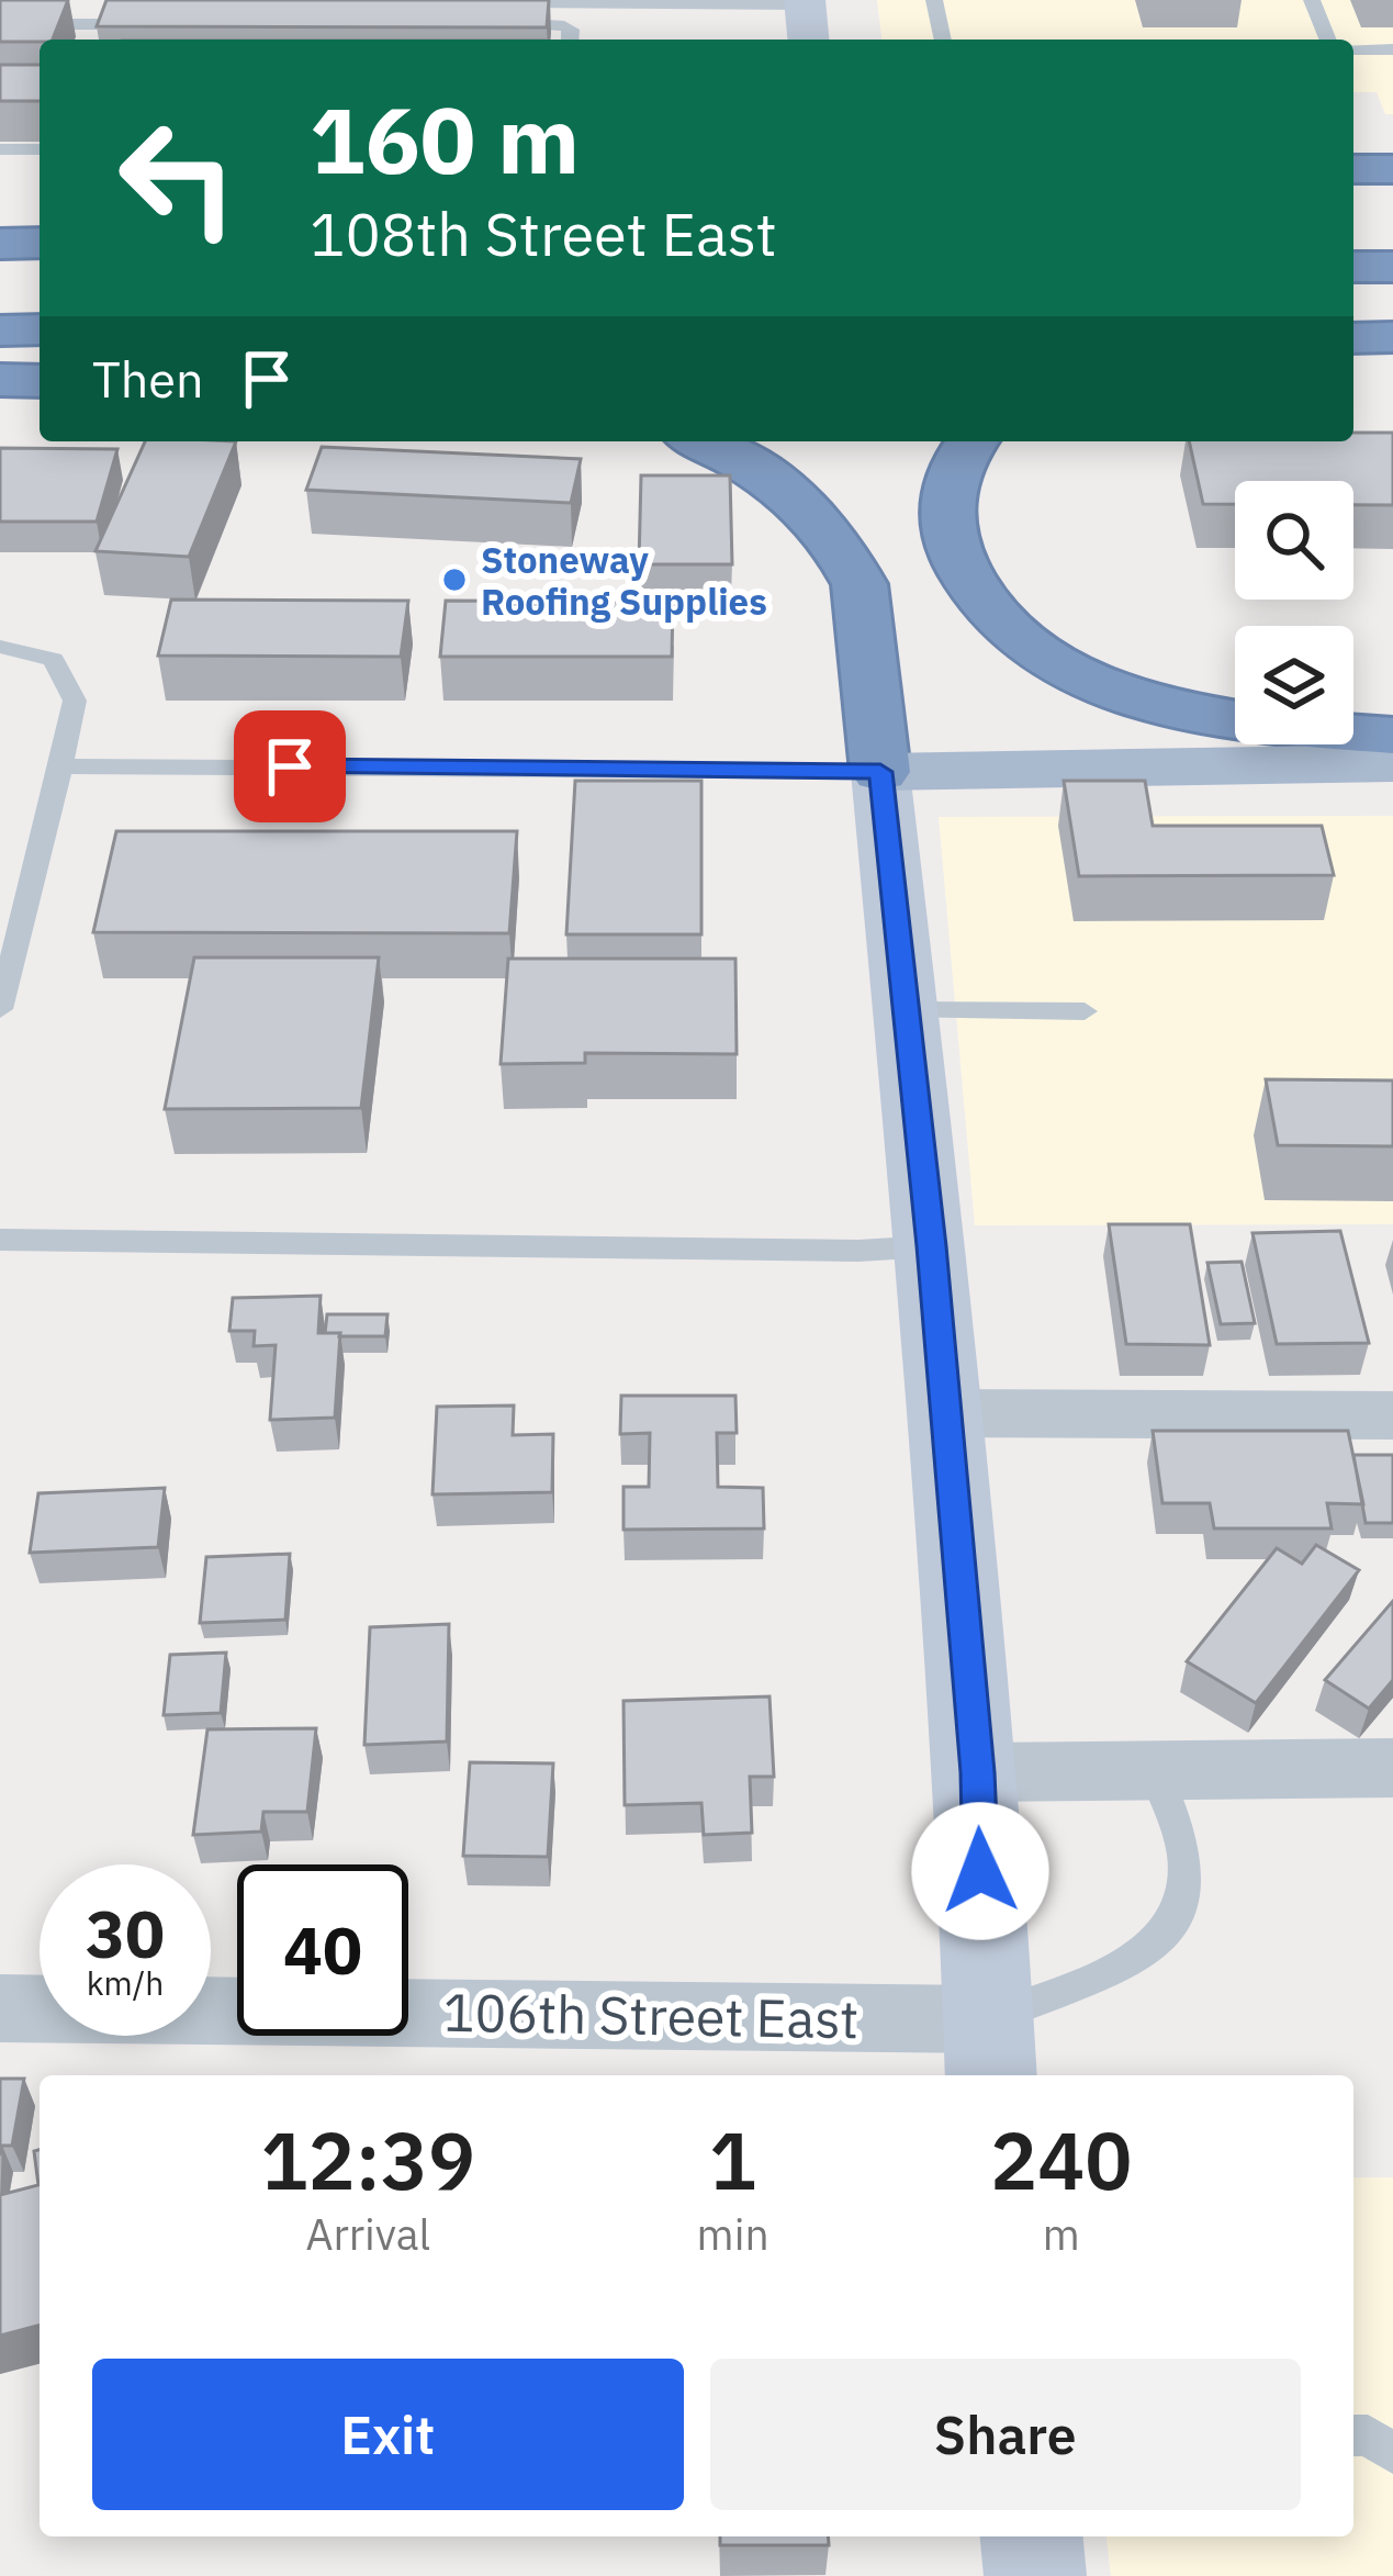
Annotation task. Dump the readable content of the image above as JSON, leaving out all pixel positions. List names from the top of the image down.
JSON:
{
  "streets": {
    "street": ["106th Street East"]
  },
  "places": ["Stoneway Roofing Supplies"],
  "page": {
    "turn": ["160 m", "108th Street East"],
    "then": "Then",
    "speed": "30 km/h",
    "limit": "40",
    "eta": [
      "12:39",
      "Arrival",
      "1",
      "min",
      "240",
      "m"
    ],
    "buttons": ["Exit", "Share"]
  }
}
